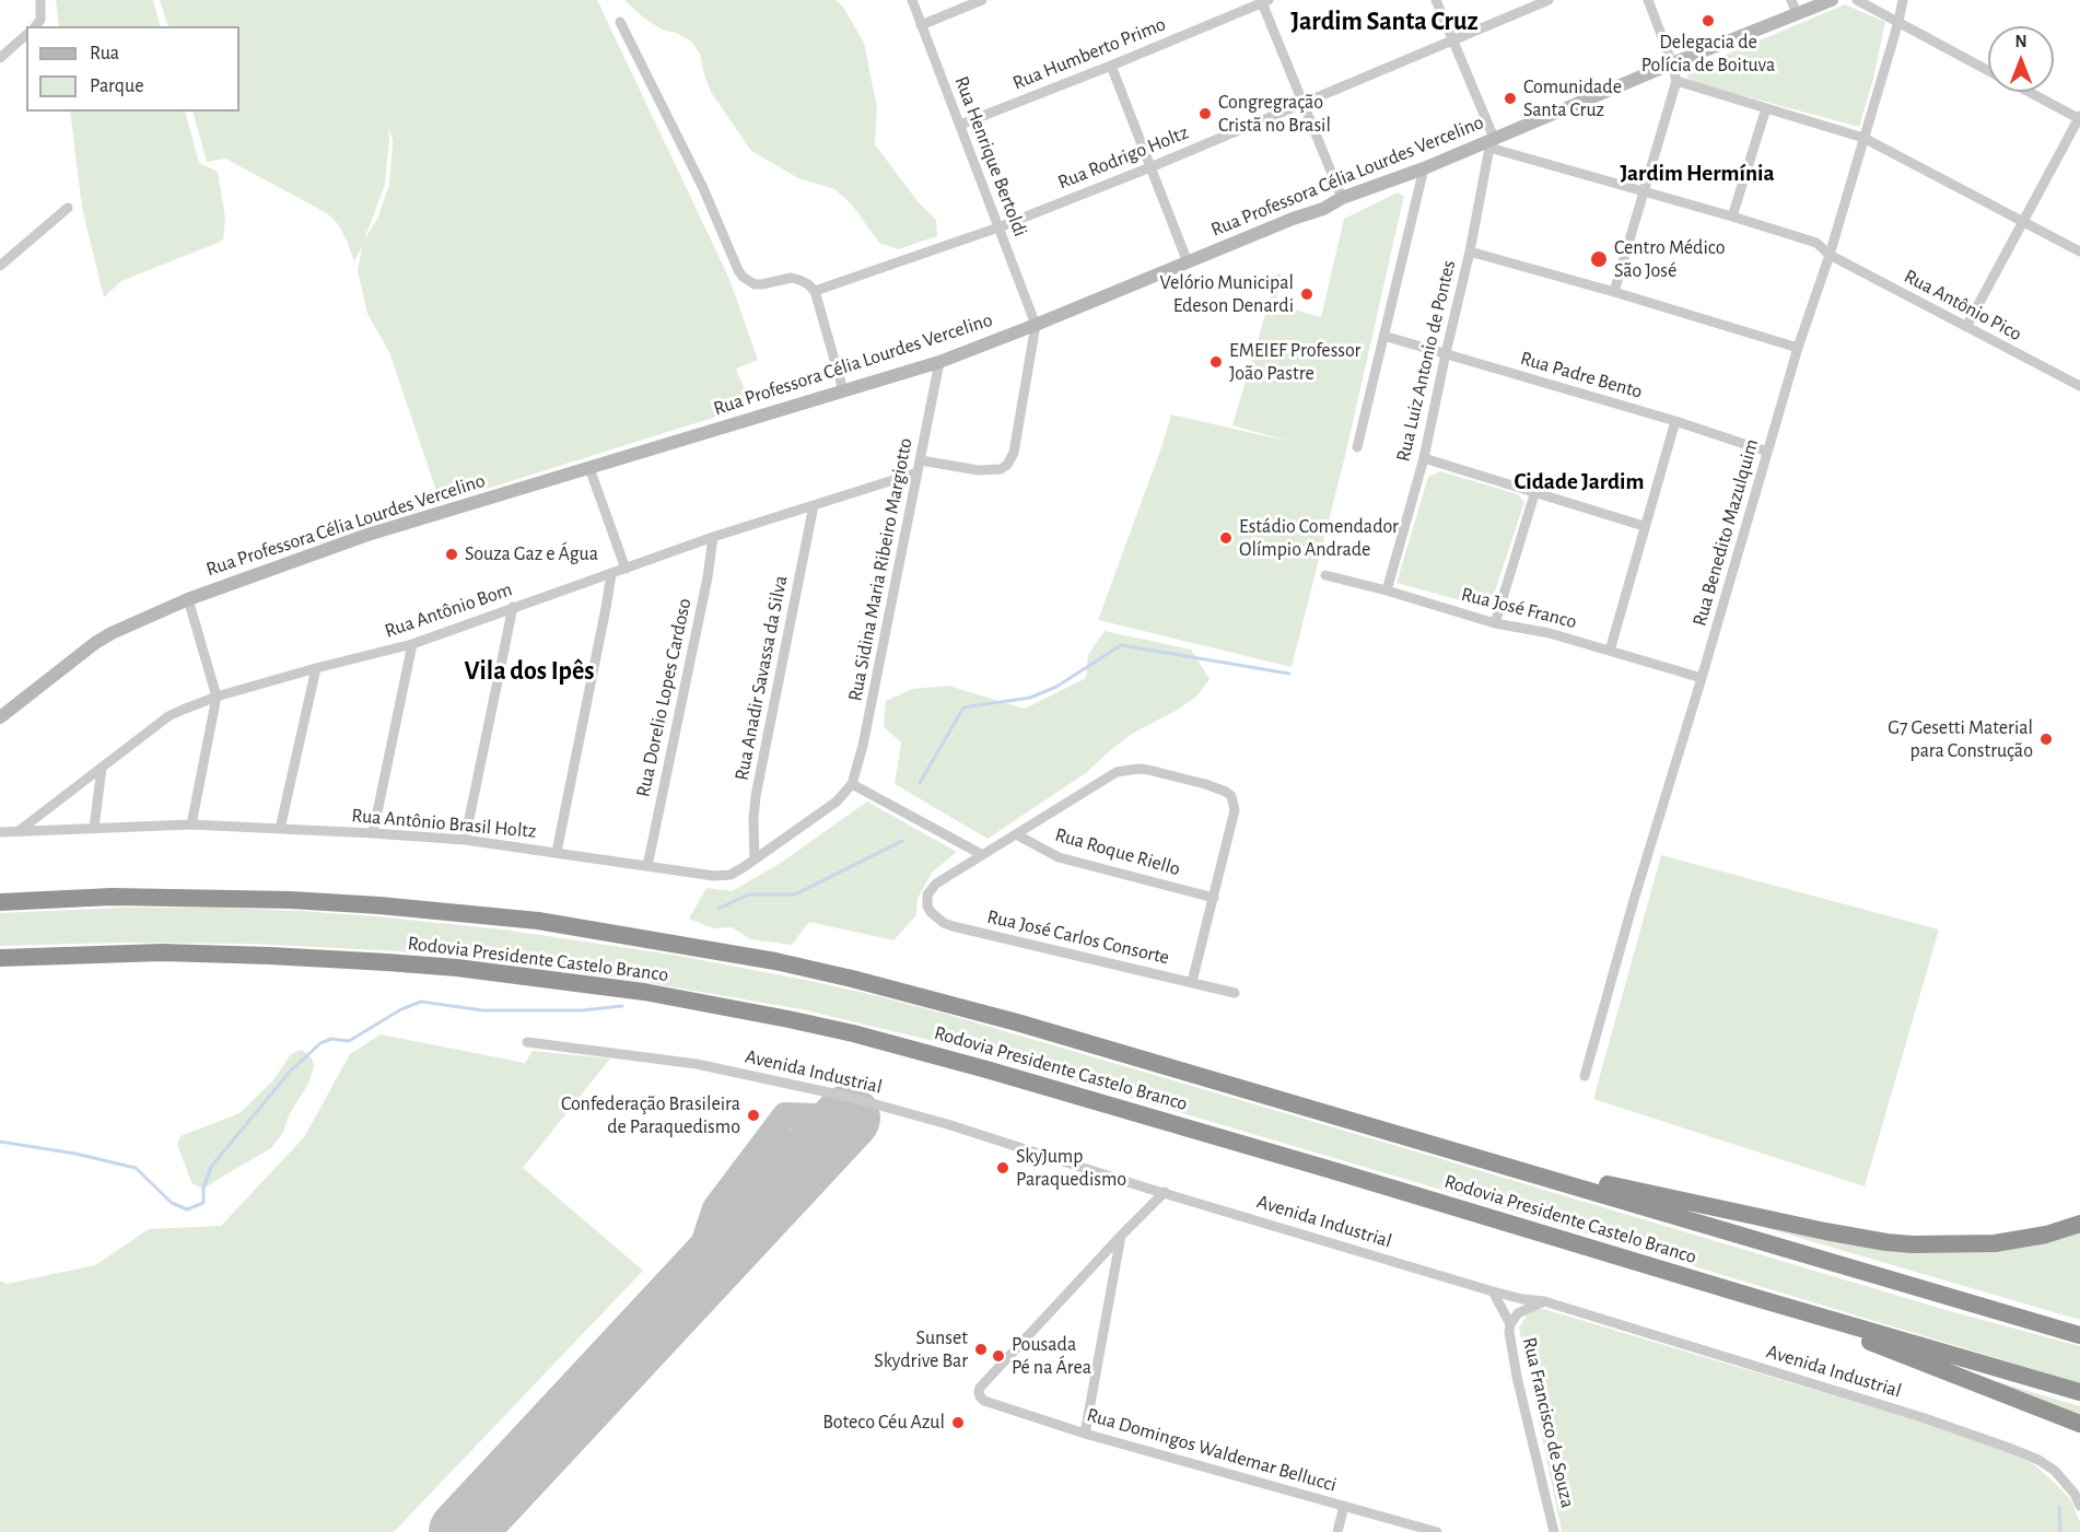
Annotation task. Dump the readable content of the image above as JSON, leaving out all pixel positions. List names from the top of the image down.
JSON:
{
  "streets": {
    "highway": ["Rodovia Presidente Castelo Branco"],
    "main road": ["Rua Professora Célia Lourdes Vercelino"],
    "street": [
      "Rua Humberto Primo",
      "Rua Henrique Bertoldi",
      "Rua Rodrigo Holtz",
      "Rua Antônio Pico",
      "Rua Luiz Antonio de Pontes",
      "Rua Padre Bento",
      "Rua Benedito Mazulquim",
      "Rua Sidina Maria Ribeiro Margiotto",
      "Rua José Franco",
      "Rua Antônio Bom",
      "Rua Anadir Savassa da Silva",
      "Rua Dorelio Lopes Cardoso",
      "Rua Antônio Brasil Holtz",
      "Rua Roque Riello",
      "Rua José Carlos Consorte",
      "Avenida Industrial",
      "Rua Francisco de Souza",
      "Rua Domingos Waldemar Bellucci"
    ]
  },
  "crossings": [
    ["Rua Humberto Primo", "Rua Henrique Bertoldi"],
    ["Rua Henrique Bertoldi", "Rua Rodrigo Holtz"],
    ["Rua Henrique Bertoldi", "Rua Professora Célia Lourdes Vercelino"],
    ["Rua Professora Célia Lourdes Vercelino", "Rua Antônio Pico"],
    ["Rua Professora Célia Lourdes Vercelino", "Rua Luiz Antonio de Pontes"],
    ["Rua Professora Célia Lourdes Vercelino", "Rua Sidina Maria Ribeiro Margiotto"],
    ["Rua Antônio Pico", "Rua Luiz Antonio de Pontes"],
    ["Rua Antônio Pico", "Rua Benedito Mazulquim"],
    ["Rua Luiz Antonio de Pontes", "Rua Padre Bento"],
    ["Rua Luiz Antonio de Pontes", "Rua José Franco"],
    ["Rua Padre Bento", "Rua Benedito Mazulquim"],
    ["Rua Benedito Mazulquim", "Rua José Franco"],
    ["Rua Sidina Maria Ribeiro Margiotto", "Rua Antônio Bom"],
    ["Rua Sidina Maria Ribeiro Margiotto", "Rua Antônio Brasil Holtz"],
    ["Rua Antônio Bom", "Rua Anadir Savassa da Silva"],
    ["Rua Antônio Bom", "Rua Dorelio Lopes Cardoso"],
    ["Rua Antônio Bom", "Rua Antônio Brasil Holtz"],
    ["Rua Anadir Savassa da Silva", "Rua Antônio Brasil Holtz"],
    ["Rua Dorelio Lopes Cardoso", "Rua Antônio Brasil Holtz"],
    ["Avenida Industrial", "Rua Francisco de Souza"]
  ],
  "districts": [
    "Jardim Santa Cruz",
    "Jardim Hermínia",
    "Cidade Jardim",
    "Vila dos Ipês"
  ],
  "places": [
    "Delegacia de Polícia de Boituva",
    "Comunidade Santa Cruz",
    "Congregração Cristã no Brasil",
    "Centro Médico São José",
    "Velório Municipal Edeson Denardi",
    "EMEIEF Professor João Pastre",
    "Estádio Comendador Olímpio Andrade",
    "Souza Gaz e Água",
    "G7 Gesetti Material para Construção",
    "Confederação Brasileira de Paraquedismo",
    "SkyJump Paraquedismo",
    "Sunset Skydrive Bar",
    "Pousada Pé na Área",
    "Boteco Céu Azul"
  ],
  "legend": ["Rua", "Parque"],
  "north": "top"
}
